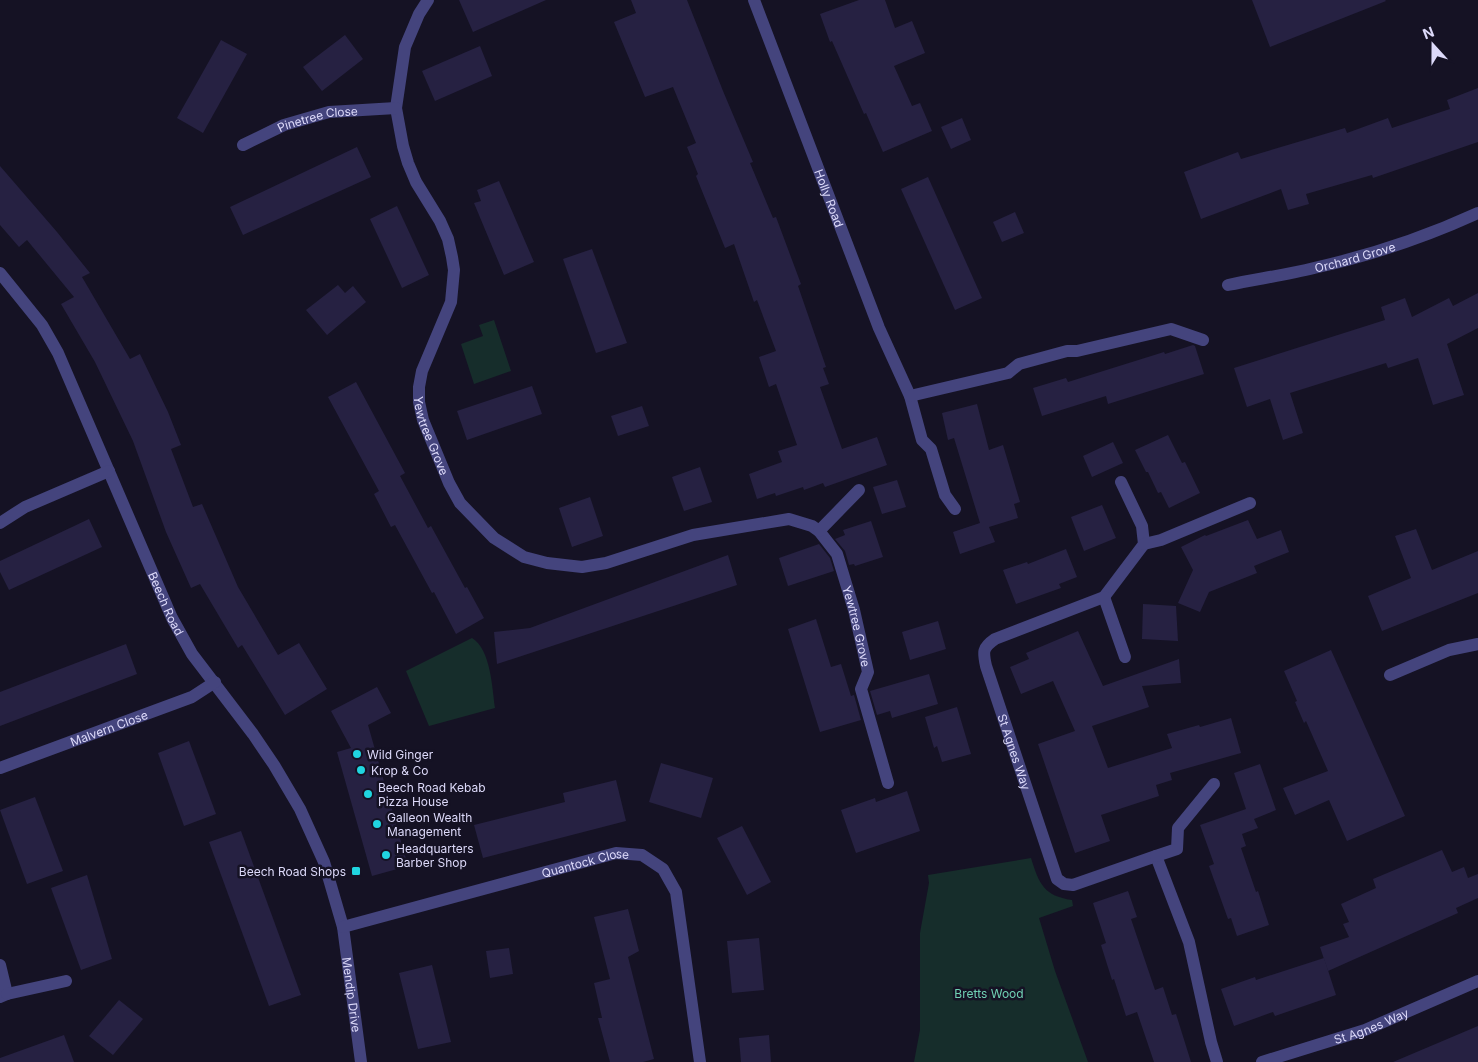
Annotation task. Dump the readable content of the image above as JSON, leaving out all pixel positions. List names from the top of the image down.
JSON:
{
  "streets": {
    "street": [
      "Pinetree Close",
      "Holly Road",
      "Orchard Grove",
      "Yewtree Grove",
      "Beech Road",
      "Malvern Close",
      "St Agnes Way",
      "Quantock Close",
      "Mendip Drive"
    ]
  },
  "crossings": [
    ["Pinetree Close", "Yewtree Grove"],
    ["Beech Road", "Malvern Close"],
    ["Beech Road", "Quantock Close"],
    ["Beech Road", "Mendip Drive"],
    ["Quantock Close", "Mendip Drive"]
  ],
  "parks": ["Bretts Wood"],
  "places": {
    "other": [
      "Wild Ginger",
      "Krop & Co",
      "Beech Road Kebab Pizza House",
      "Galleon Wealth Management",
      "Headquarters Barber Shop"
    ],
    "transit": ["Beech Road Shops"]
  },
  "north": "top"
}
